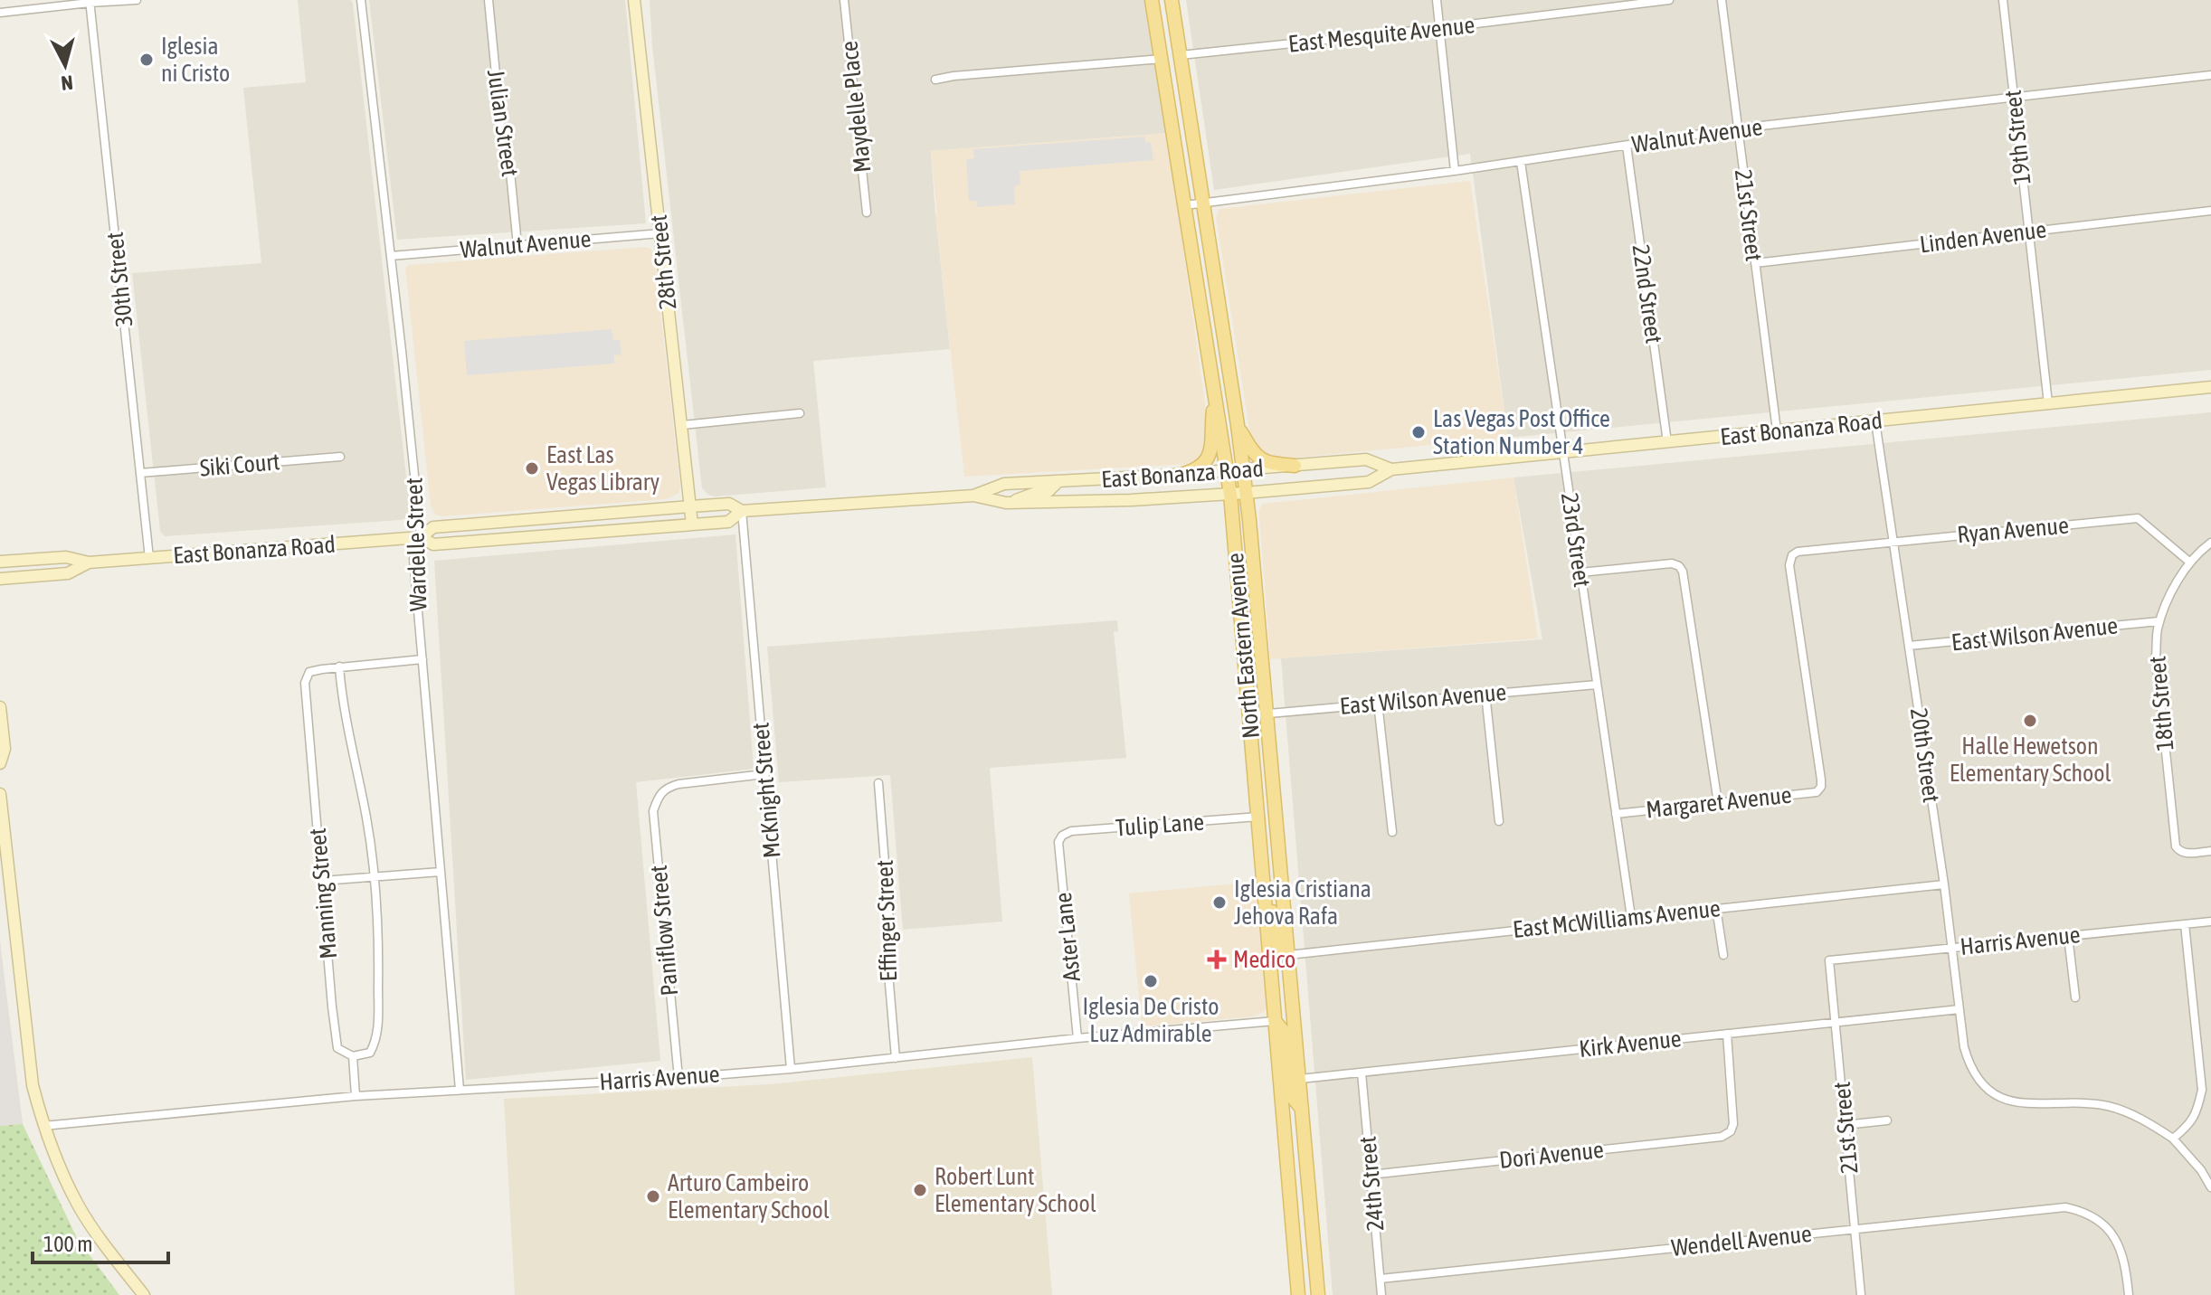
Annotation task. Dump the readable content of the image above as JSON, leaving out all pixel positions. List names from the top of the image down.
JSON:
{
  "streets": {
    "main road": ["28th Street", "East Bonanza Road", "North Eastern Avenue"],
    "street": [
      "East Mesquite Avenue",
      "Maydelle Place",
      "Julian Street",
      "Walnut Avenue",
      "19th Street",
      "21st Street",
      "Linden Avenue",
      "30th Street",
      "22nd Street",
      "Siki Court",
      "Ryan Avenue",
      "23rd Street",
      "Wardelle Street",
      "East Wilson Avenue",
      "18th Street",
      "20th Street",
      "McKnight Street",
      "Margaret Avenue",
      "Tulip Lane",
      "Manning Street",
      "East McWilliams Avenue",
      "Effinger Street",
      "Paniflow Street",
      "Aster Lane",
      "Harris Avenue",
      "Kirk Avenue",
      "Dori Avenue",
      "24th Street",
      "Wendell Avenue"
    ]
  },
  "crossings": [
    ["East Mesquite Avenue", "North Eastern Avenue"],
    ["Julian Street", "Walnut Avenue"],
    ["Walnut Avenue", "19th Street"],
    ["Walnut Avenue", "21st Street"],
    ["Walnut Avenue", "28th Street"],
    ["Walnut Avenue", "22nd Street"],
    ["Walnut Avenue", "23rd Street"],
    ["Walnut Avenue", "Wardelle Street"],
    ["Walnut Avenue", "North Eastern Avenue"],
    ["19th Street", "Linden Avenue"],
    ["19th Street", "East Bonanza Road"],
    ["21st Street", "Linden Avenue"],
    ["21st Street", "East Bonanza Road"],
    ["21st Street", "Harris Avenue"],
    ["21st Street", "Kirk Avenue"],
    ["21st Street", "Wendell Avenue"],
    ["28th Street", "East Bonanza Road"],
    ["30th Street", "East Bonanza Road"],
    ["30th Street", "Siki Court"],
    ["22nd Street", "East Bonanza Road"],
    ["East Bonanza Road", "23rd Street"],
    ["East Bonanza Road", "Wardelle Street"],
    ["East Bonanza Road", "North Eastern Avenue"],
    ["East Bonanza Road", "20th Street"],
    ["East Bonanza Road", "McKnight Street"],
    ["Ryan Avenue", "18th Street"],
    ["Ryan Avenue", "20th Street"],
    ["Ryan Avenue", "Margaret Avenue"],
    ["23rd Street", "East Wilson Avenue"],
    ["23rd Street", "Margaret Avenue"],
    ["23rd Street", "East McWilliams Avenue"],
    ["Wardelle Street", "Harris Avenue"],
    ["East Wilson Avenue", "North Eastern Avenue"],
    ["East Wilson Avenue", "18th Street"],
    ["East Wilson Avenue", "20th Street"],
    ["North Eastern Avenue", "Tulip Lane"],
    ["North Eastern Avenue", "East McWilliams Avenue"],
    ["North Eastern Avenue", "Harris Avenue"],
    ["North Eastern Avenue", "Kirk Avenue"],
    ["20th Street", "East McWilliams Avenue"],
    ["20th Street", "Harris Avenue"],
    ["20th Street", "Kirk Avenue"],
    ["McKnight Street", "Paniflow Street"],
    ["McKnight Street", "Harris Avenue"],
    ["Tulip Lane", "Aster Lane"],
    ["Manning Street", "Harris Avenue"],
    ["Effinger Street", "Harris Avenue"],
    ["Paniflow Street", "Harris Avenue"],
    ["Aster Lane", "Harris Avenue"],
    ["Kirk Avenue", "Dori Avenue"],
    ["Kirk Avenue", "24th Street"],
    ["Dori Avenue", "24th Street"],
    ["24th Street", "Wendell Avenue"]
  ],
  "places": {
    "other": [
      "Iglesia ni Cristo",
      "Las Vegas Post Office Station Number 4",
      "East Las Vegas Library",
      "Halle Hewetson Elementary School",
      "Iglesia Cristiana Jehova Rafa",
      "Iglesia De Cristo Luz Admirable",
      "Robert Lunt Elementary School",
      "Arturo Cambeiro Elementary School"
    ],
    "health": ["Medico"]
  },
  "scale_bar": "100 m",
  "north": "bottom"
}
